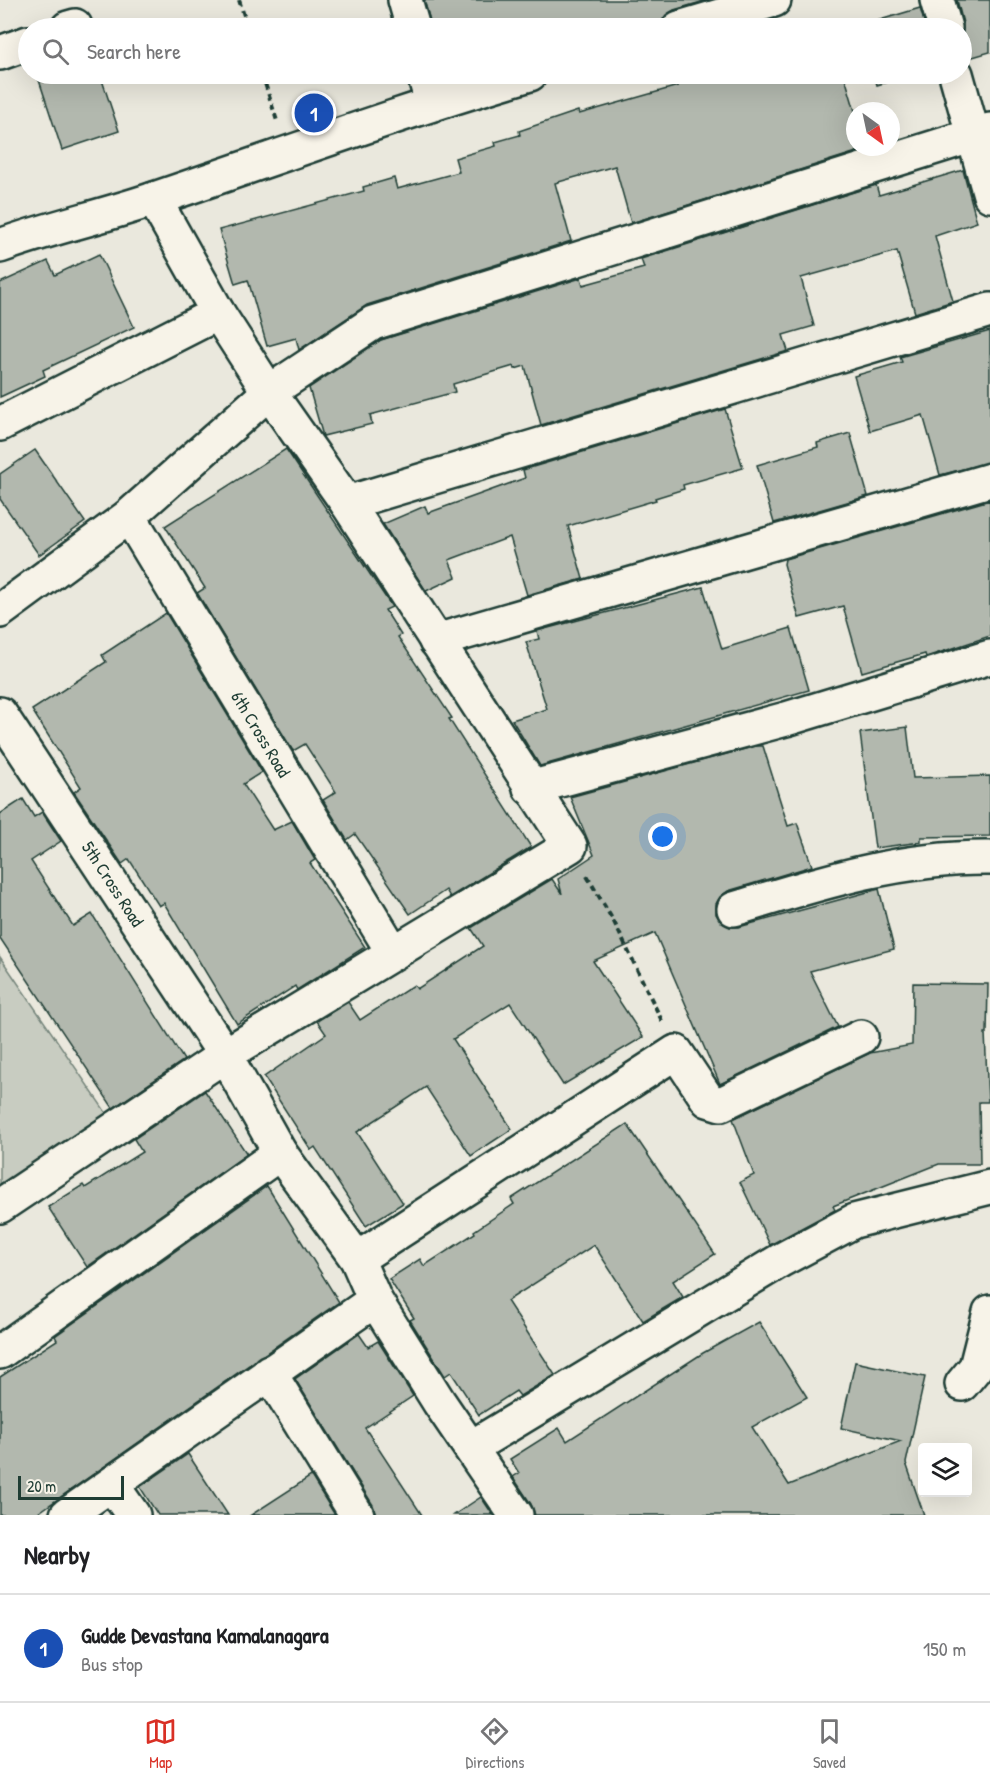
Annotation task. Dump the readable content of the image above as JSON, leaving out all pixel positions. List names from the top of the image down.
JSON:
{
  "streets": {
    "street": ["6th Cross Road", "5th Cross Road"]
  },
  "scale_bar": "20 m",
  "north": "bottom right",
  "page": {
    "search": "Search here",
    "pins": "1",
    "scale": "20 m",
    "heading": "Nearby",
    "list": [
      {
        "mark": "1",
        "name": "Gudde Devastana Kamalanagara",
        "note": "Bus stop",
        "value": "150 m"
      }
    ],
    "nav": ["Map", "Directions", "Saved"]
  }
}
